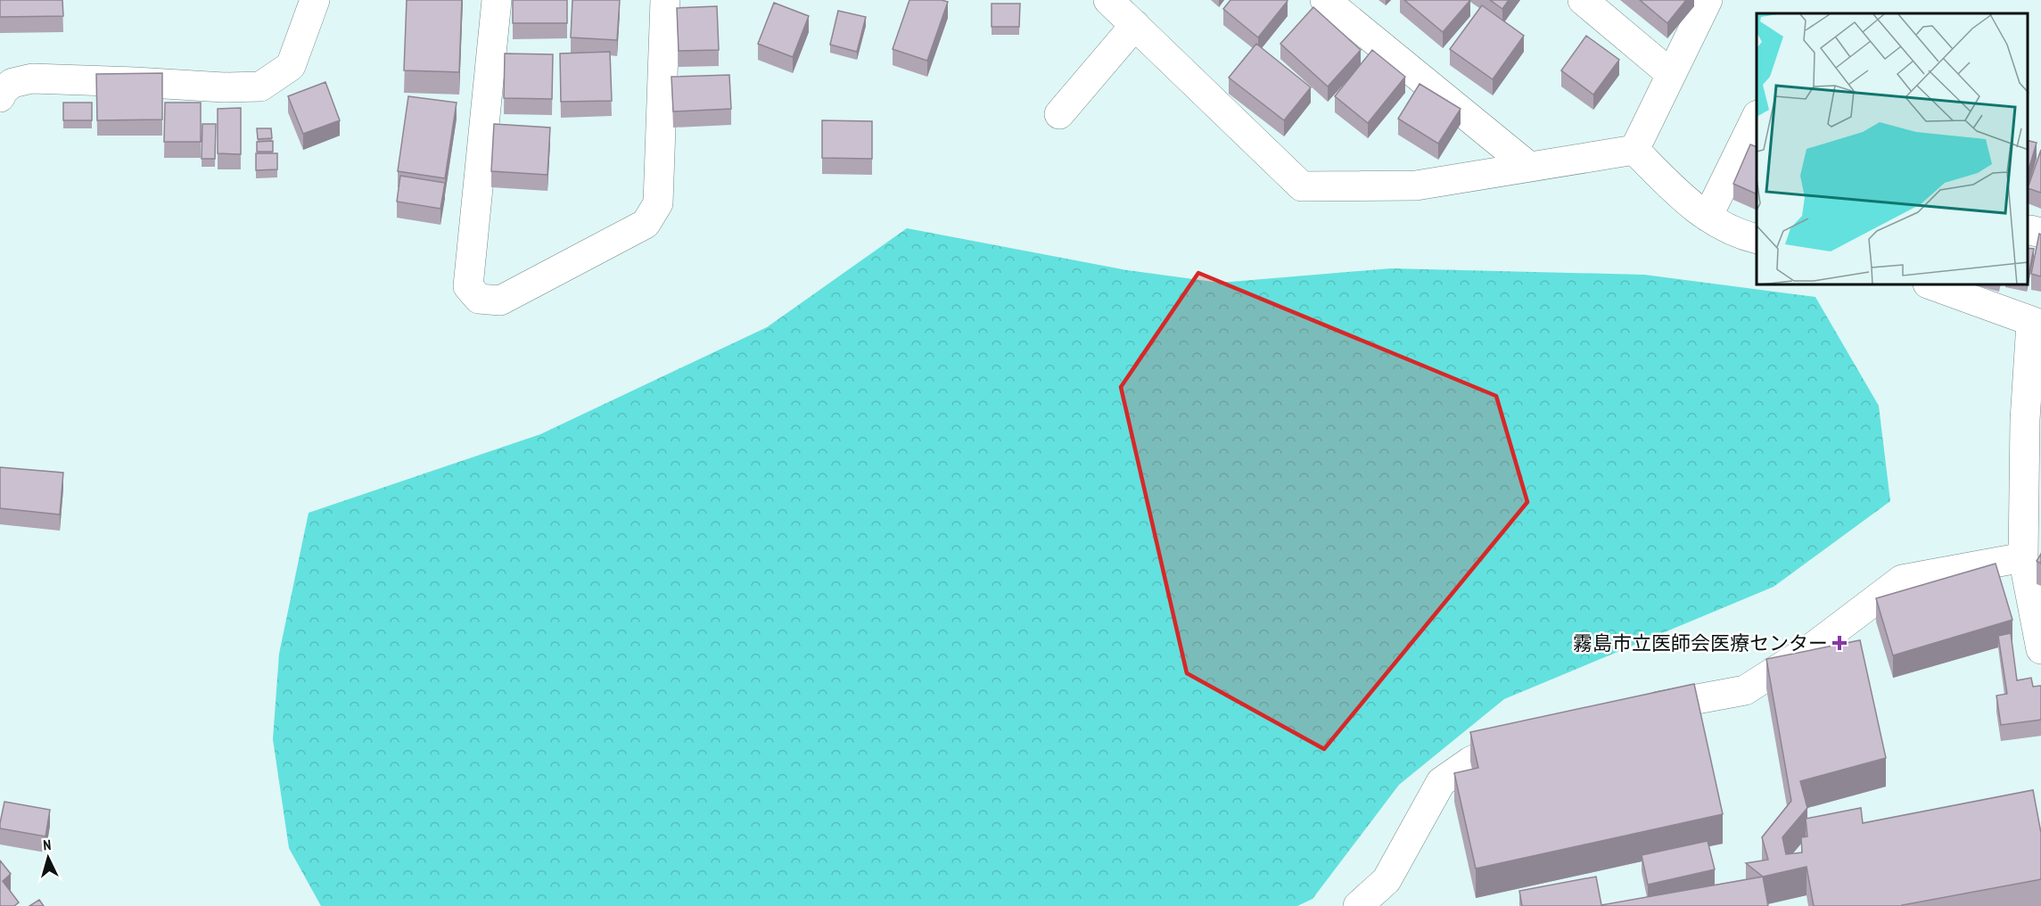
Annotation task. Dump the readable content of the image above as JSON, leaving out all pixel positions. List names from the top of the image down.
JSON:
{
  "places": {
    "health": ["霧島市立医師会医療センター"]
  },
  "north": "top"
}
